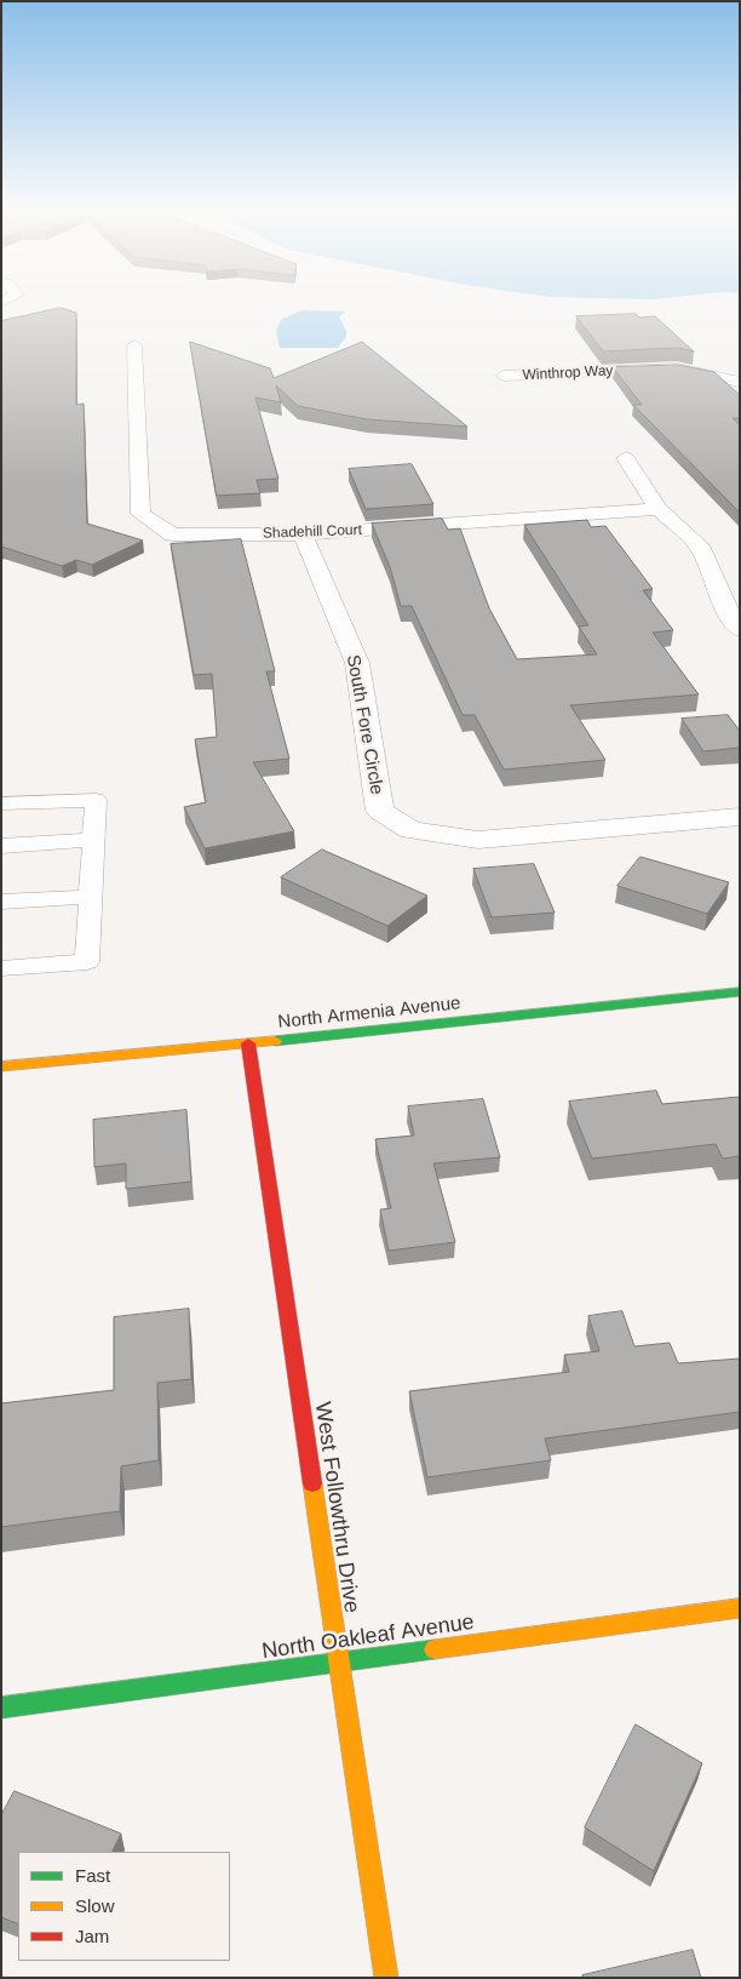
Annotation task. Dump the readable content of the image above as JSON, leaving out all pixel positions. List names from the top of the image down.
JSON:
{
  "streets": {
    "street": [
      "Winthrop Way",
      "Shadehill Court",
      "South Fore Circle",
      "North Armenia Avenue",
      "West Followthru Drive",
      "North Oakleaf Avenue"
    ]
  },
  "crossings": [
    ["Shadehill Court", "South Fore Circle"],
    ["North Armenia Avenue", "West Followthru Drive"],
    ["West Followthru Drive", "North Oakleaf Avenue"]
  ],
  "legend": ["Fast", "Slow", "Jam"]
}
